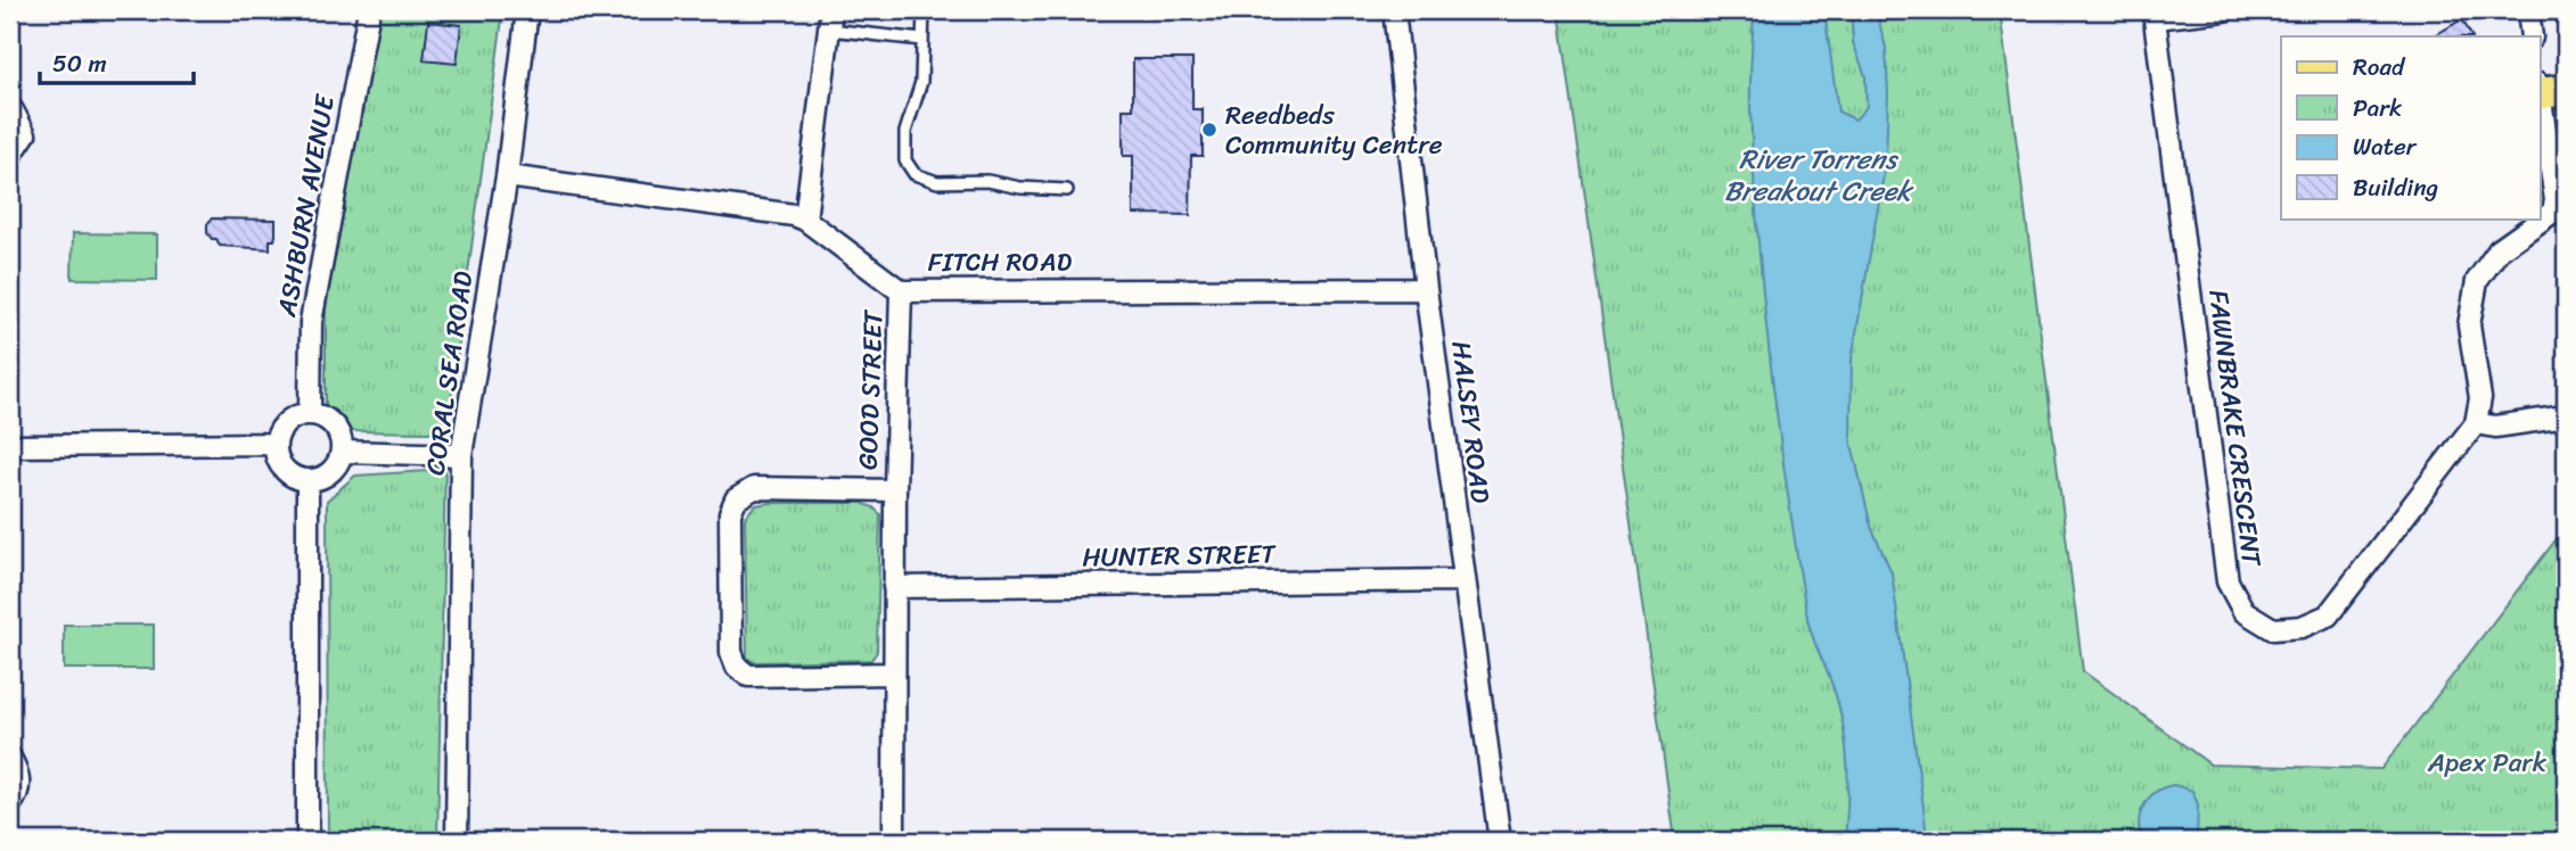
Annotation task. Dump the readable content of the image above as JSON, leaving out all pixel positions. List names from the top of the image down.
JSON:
{
  "streets": {
    "street": [
      "ASHBURN AVENUE",
      "FITCH ROAD",
      "CORAL SEA ROAD",
      "GOOD STREET",
      "HALSEY ROAD",
      "FAWNBRAKE CRESCENT",
      "HUNTER STREET"
    ]
  },
  "crossings": [
    ["FITCH ROAD", "CORAL SEA ROAD"],
    ["FITCH ROAD", "GOOD STREET"],
    ["FITCH ROAD", "HALSEY ROAD"],
    ["GOOD STREET", "HUNTER STREET"],
    ["HALSEY ROAD", "HUNTER STREET"]
  ],
  "water": ["River Torrens Breakout Creek"],
  "parks": ["Apex Park"],
  "places": ["Reedbeds Community Centre"],
  "legend": [
    "Road",
    "Park",
    "Water",
    "Building"
  ],
  "scale_bar": "50 m"
}
